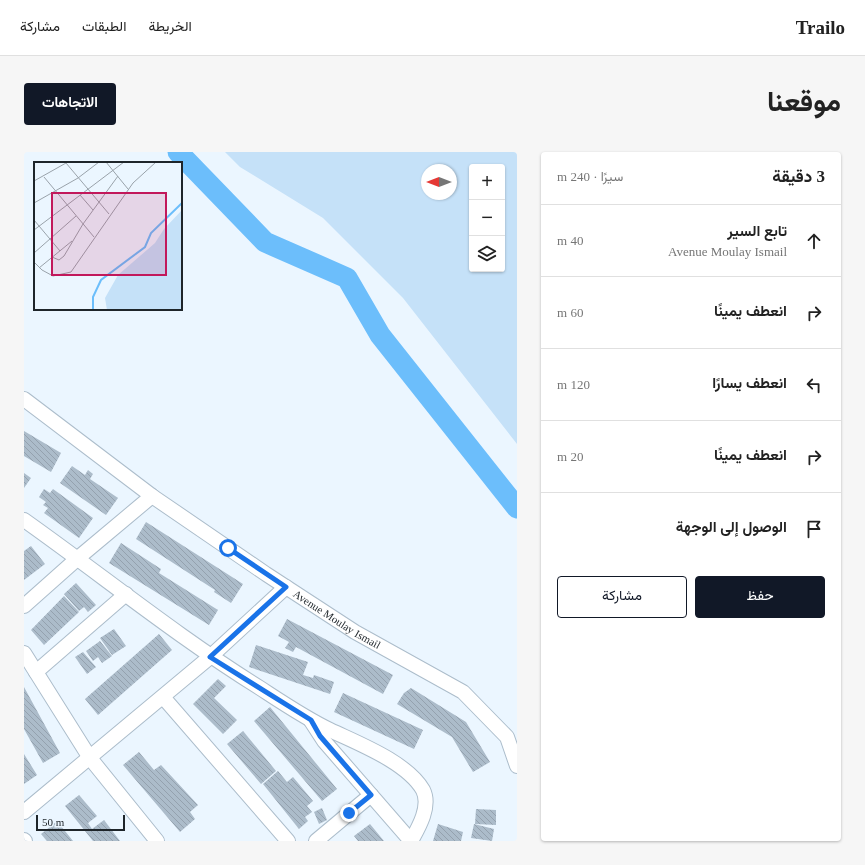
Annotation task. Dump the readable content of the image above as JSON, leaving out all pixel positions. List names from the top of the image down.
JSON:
{
  "streets": {
    "street": ["Avenue Moulay Ismail"]
  },
  "scale_bar": "50 m",
  "north": "left",
  "page": {
    "header": "Trailo",
    "nav": ["الخريطة", "الطبقات", "مشاركة"],
    "title": "موقعنا",
    "buttons": [
      "الاتجاهات",
      ["حفظ", "مشاركة"]
    ],
    "heading": ["3 دقيقة", "سيرًا · 240 m"],
    "map_buttons": ["+", "−"],
    "list": [
      ["تابع السير", "Avenue Moulay Ismail", "40 m"],
      ["انعطف يمينًا", "60 m"],
      ["انعطف يسارًا", "120 m"],
      ["انعطف يمينًا", "20 m"],
      "الوصول إلى الوجهة"
    ],
    "scale": "50 m"
  }
}
